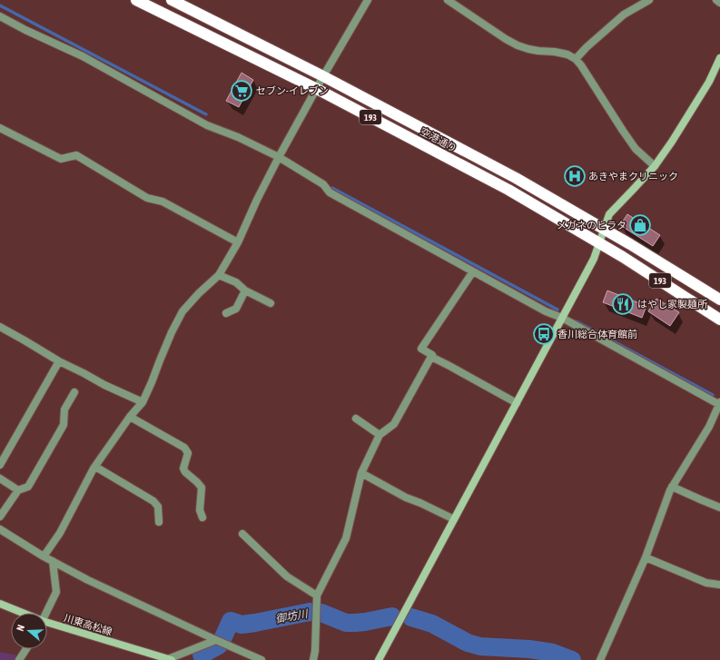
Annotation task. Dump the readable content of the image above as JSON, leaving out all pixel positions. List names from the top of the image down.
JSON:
{
  "streets": {
    "highway": ["193", "空港通り"],
    "street": ["川東高松線"]
  },
  "water": ["御坊川"],
  "places": {
    "supermarket": ["セブン-イレブン"],
    "hospital": ["あきやまクリニック"],
    "shop": ["メガネのヒラタ"],
    "restaurant": ["はやし家製麺所"],
    "bus stop": ["香川総合体育館前"]
  },
  "north": "left"
}
